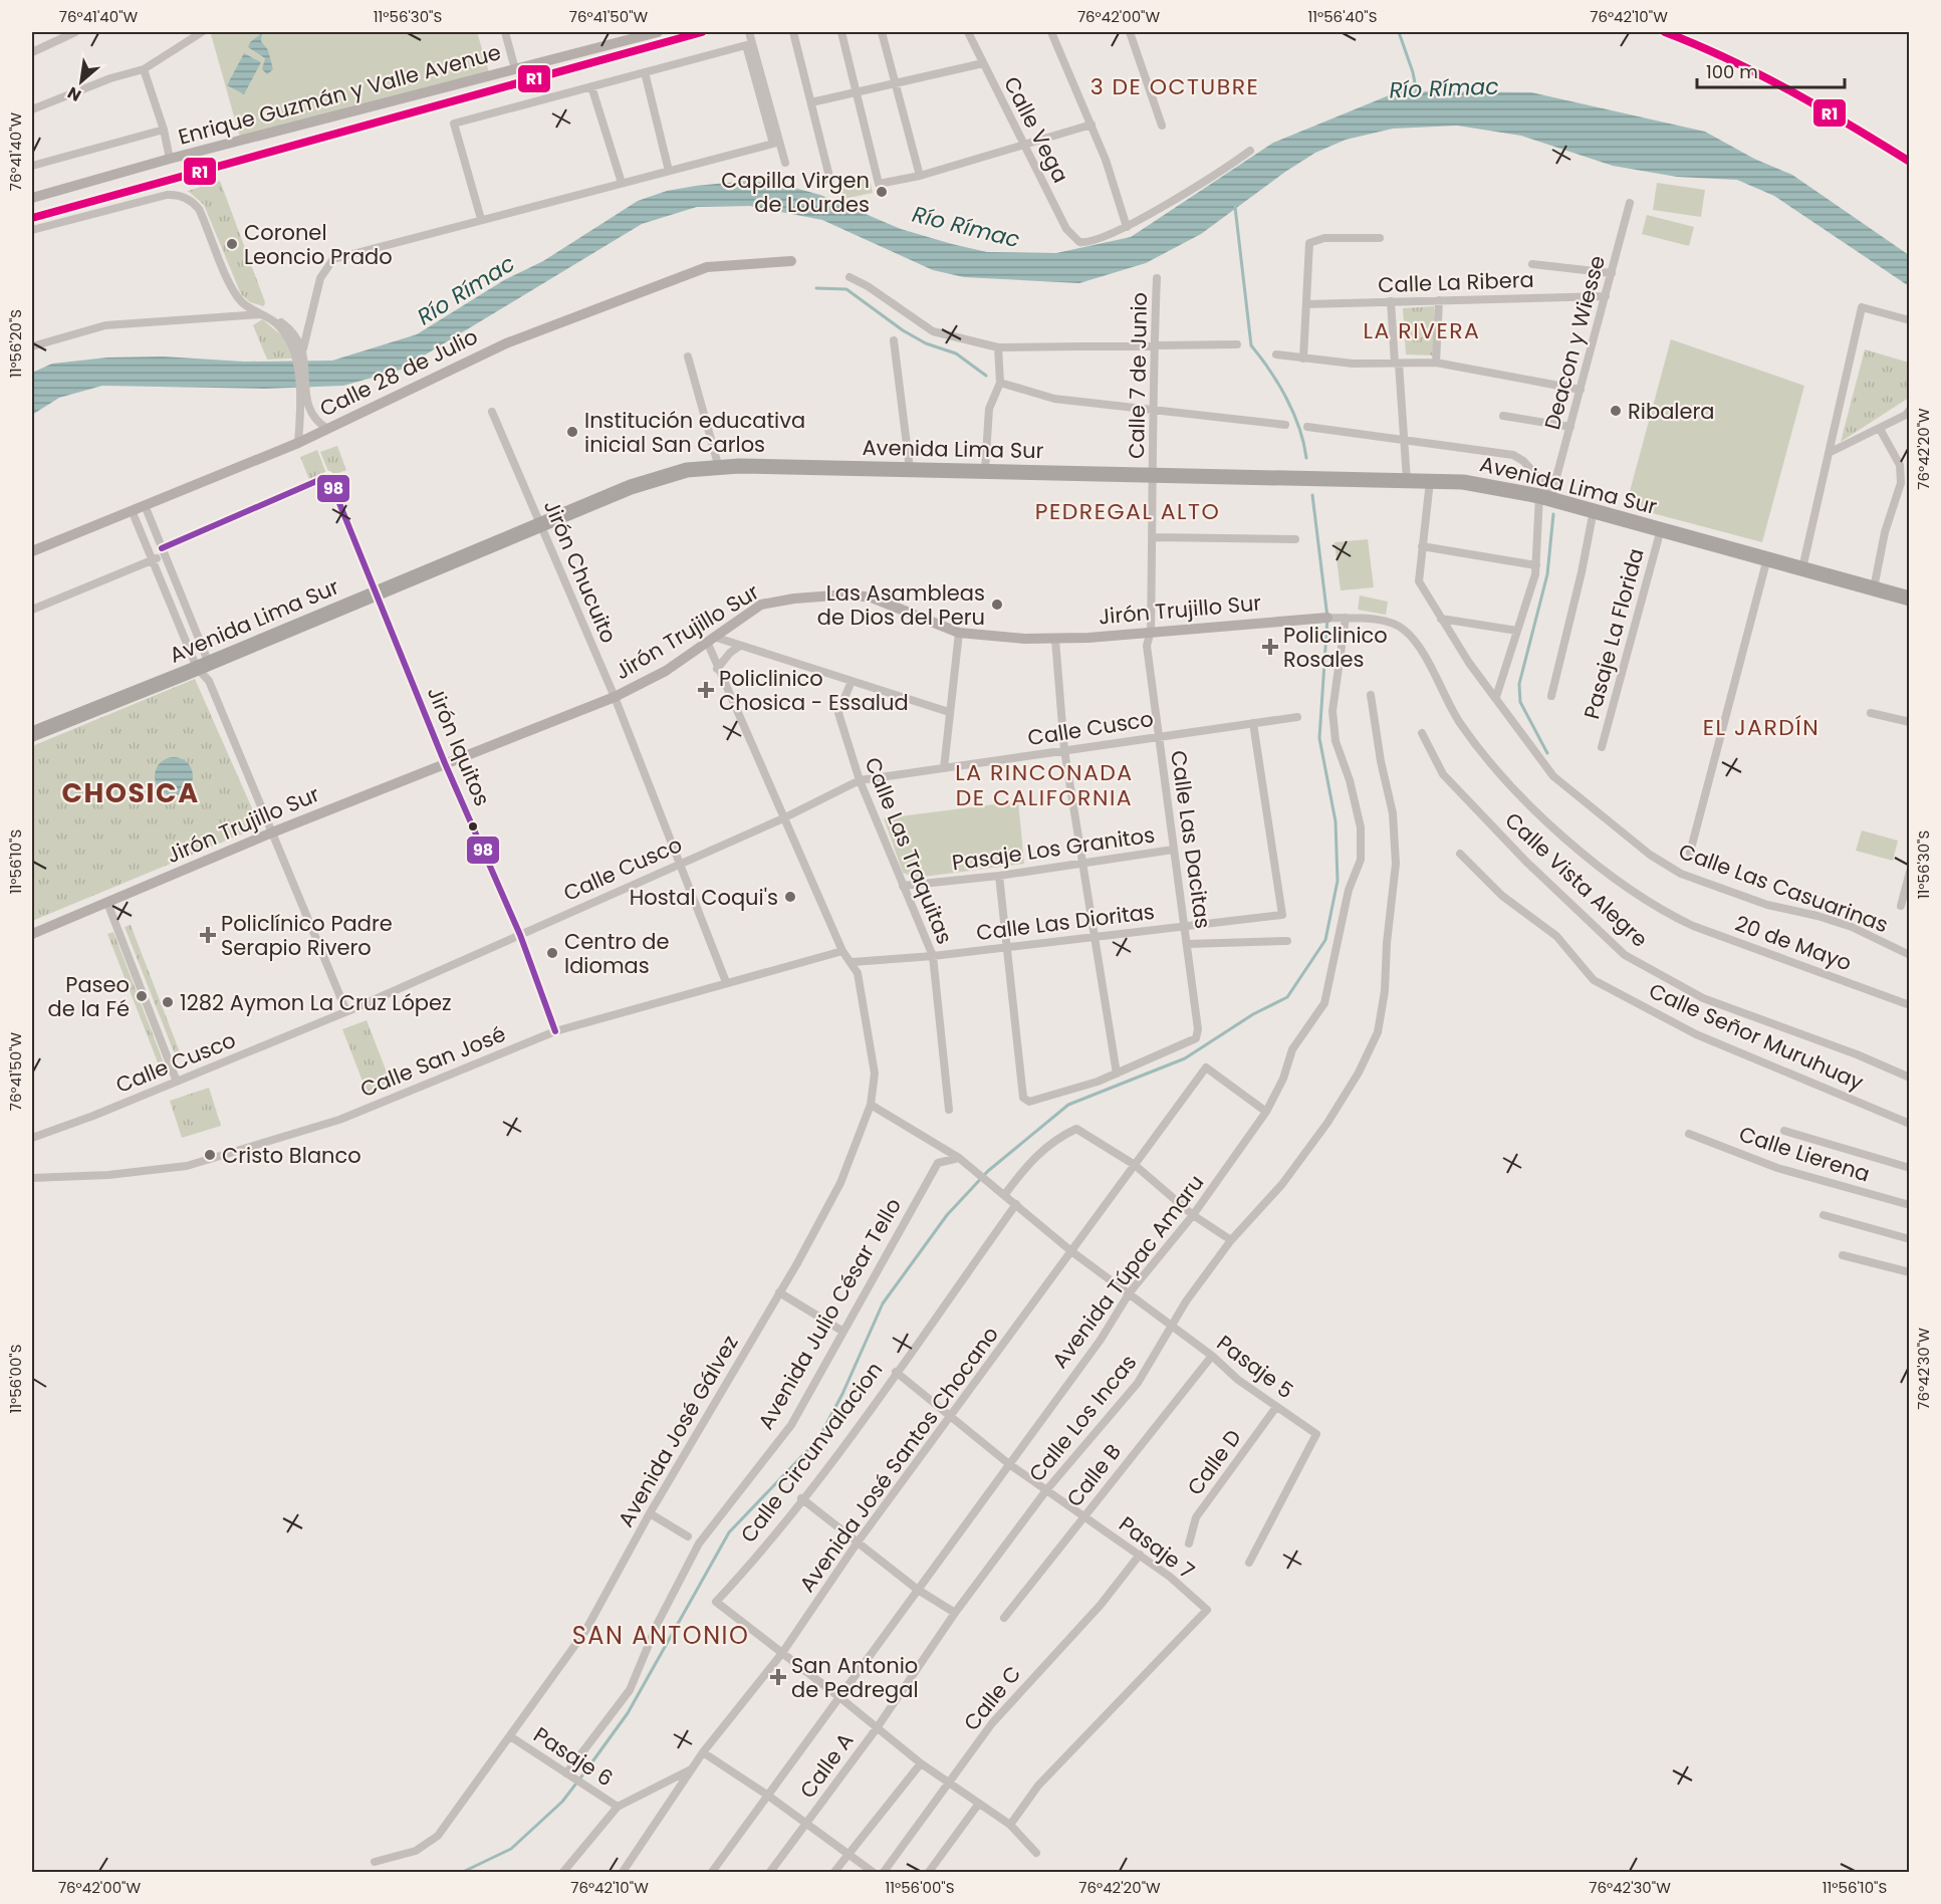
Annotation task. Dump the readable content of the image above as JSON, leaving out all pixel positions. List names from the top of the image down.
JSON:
{
  "streets": {
    "highway": ["Avenida Lima Sur"],
    "street": [
      "Enrique Guzmán y Valle Avenue",
      "Calle Vega",
      "Calle La Ribera",
      "Deacon y Wiesse",
      "Calle 28 de Julio",
      "Calle 7 de Junio",
      "Jirón Chucuito",
      "Jirón Trujillo Sur",
      "Pasaje La Florida",
      "Calle Cusco",
      "Jirón Iquitos",
      "Calle Las Dacitas",
      "Pasaje Los Granitos",
      "Calle Las Traquitas",
      "Calle Vista Alegre",
      "Calle Las Casuarinas",
      "Calle Las Dioritas",
      "20 de Mayo",
      "Calle Señor Muruhuay",
      "Calle San José",
      "Calle Lierena",
      "Avenida Túpac Amaru",
      "Avenida Julio César Tello",
      "Pasaje 5",
      "Calle Los Incas",
      "Avenida José Gálvez",
      "Calle Circunvalacion",
      "Avenida José Santos Chocano",
      "Calle D",
      "Calle B",
      "Pasaje 7",
      "Calle C",
      "Pasaje 6",
      "Calle A"
    ]
  },
  "crossings": [
    ["Calle La Ribera", "Deacon y Wiesse"],
    ["Deacon y Wiesse", "Avenida Lima Sur"],
    ["Calle 7 de Junio", "Avenida Lima Sur"],
    ["Calle 7 de Junio", "Calle Las Dacitas"],
    ["Avenida Lima Sur", "Jirón Chucuito"],
    ["Avenida Lima Sur", "Pasaje La Florida"],
    ["Avenida Lima Sur", "Jirón Iquitos"],
    ["Avenida Lima Sur", "Calle Las Dacitas"],
    ["Avenida Lima Sur", "Calle Las Casuarinas"],
    ["Jirón Chucuito", "Jirón Trujillo Sur"],
    ["Jirón Chucuito", "Calle Cusco"],
    ["Jirón Chucuito", "Calle San José"],
    ["Jirón Trujillo Sur", "Jirón Iquitos"],
    ["Jirón Trujillo Sur", "Calle Las Dacitas"],
    ["Jirón Trujillo Sur", "20 de Mayo"],
    ["Jirón Trujillo Sur", "Avenida José Gálvez"],
    ["Calle Cusco", "Jirón Iquitos"],
    ["Calle Cusco", "Calle Las Dacitas"],
    ["Calle Cusco", "Calle Las Traquitas"],
    ["Calle Cusco", "Calle Las Dioritas"],
    ["Calle Cusco", "Avenida José Gálvez"],
    ["Jirón Iquitos", "Calle San José"],
    ["Calle Las Dacitas", "Pasaje Los Granitos"],
    ["Calle Las Dacitas", "Calle Las Dioritas"],
    ["Pasaje Los Granitos", "Calle Las Traquitas"],
    ["Calle Las Traquitas", "Calle Las Dioritas"],
    ["Calle Las Dioritas", "Avenida José Gálvez"],
    ["20 de Mayo", "Avenida Túpac Amaru"],
    ["Calle San José", "Avenida José Gálvez"],
    ["Avenida Túpac Amaru", "Pasaje 5"],
    ["Avenida Túpac Amaru", "Avenida José Santos Chocano"],
    ["Avenida Túpac Amaru", "Pasaje 7"],
    ["Avenida Julio César Tello", "Pasaje 5"],
    ["Avenida Julio César Tello", "Pasaje 6"],
    ["Pasaje 5", "Calle Los Incas"],
    ["Pasaje 5", "Avenida José Gálvez"],
    ["Pasaje 5", "Calle Circunvalacion"],
    ["Pasaje 5", "Avenida José Santos Chocano"],
    ["Pasaje 5", "Calle D"],
    ["Pasaje 5", "Calle B"],
    ["Calle Los Incas", "Pasaje 7"],
    ["Calle Los Incas", "Calle A"],
    ["Avenida José Gálvez", "Pasaje 6"],
    ["Calle Circunvalacion", "Avenida José Santos Chocano"],
    ["Calle Circunvalacion", "Pasaje 7"],
    ["Avenida José Santos Chocano", "Pasaje 7"],
    ["Calle B", "Pasaje 7"],
    ["Pasaje 7", "Calle C"]
  ],
  "districts": [
    "3 DE OCTUBRE",
    "LA RIVERA",
    "PEDREGAL ALTO",
    "EL JARDÍN",
    "LA RINCONADA DE CALIFORNIA",
    "CHOSICA",
    "SAN ANTONIO"
  ],
  "water": ["Río Rímac"],
  "places": {
    "other": [
      "Capilla Virgen de Lourdes",
      "Coronel Leoncio Prado",
      "Ribalera",
      "Institución educativa inicial San Carlos",
      "Las Asambleas de Dios del Peru",
      "Hostal Coqui's",
      "Centro de Idiomas",
      "Paseo de la Fé",
      "1282 Aymon La Cruz López",
      "Cristo Blanco"
    ],
    "health": [
      "Policlinico Rosales",
      "Policlinico Chosica - Essalud",
      "Policlínico Padre Serapio Rivero",
      "San Antonio de Pedregal"
    ]
  },
  "lines": ["transit line R1", "transit line 98"],
  "scale_bar": "100 m",
  "north": "bottom left",
  "coordinates": [
    "76°41'40\"W",
    "11°56'30\"S",
    "76°41'50\"W",
    "76°42'00\"W",
    "11°56'40\"S",
    "76°42'10\"W",
    "11°56'20\"S",
    "76°42'20\"W",
    "11°56'10\"S",
    "76°42'30\"W",
    "11°56'00\"S"
  ]
}
